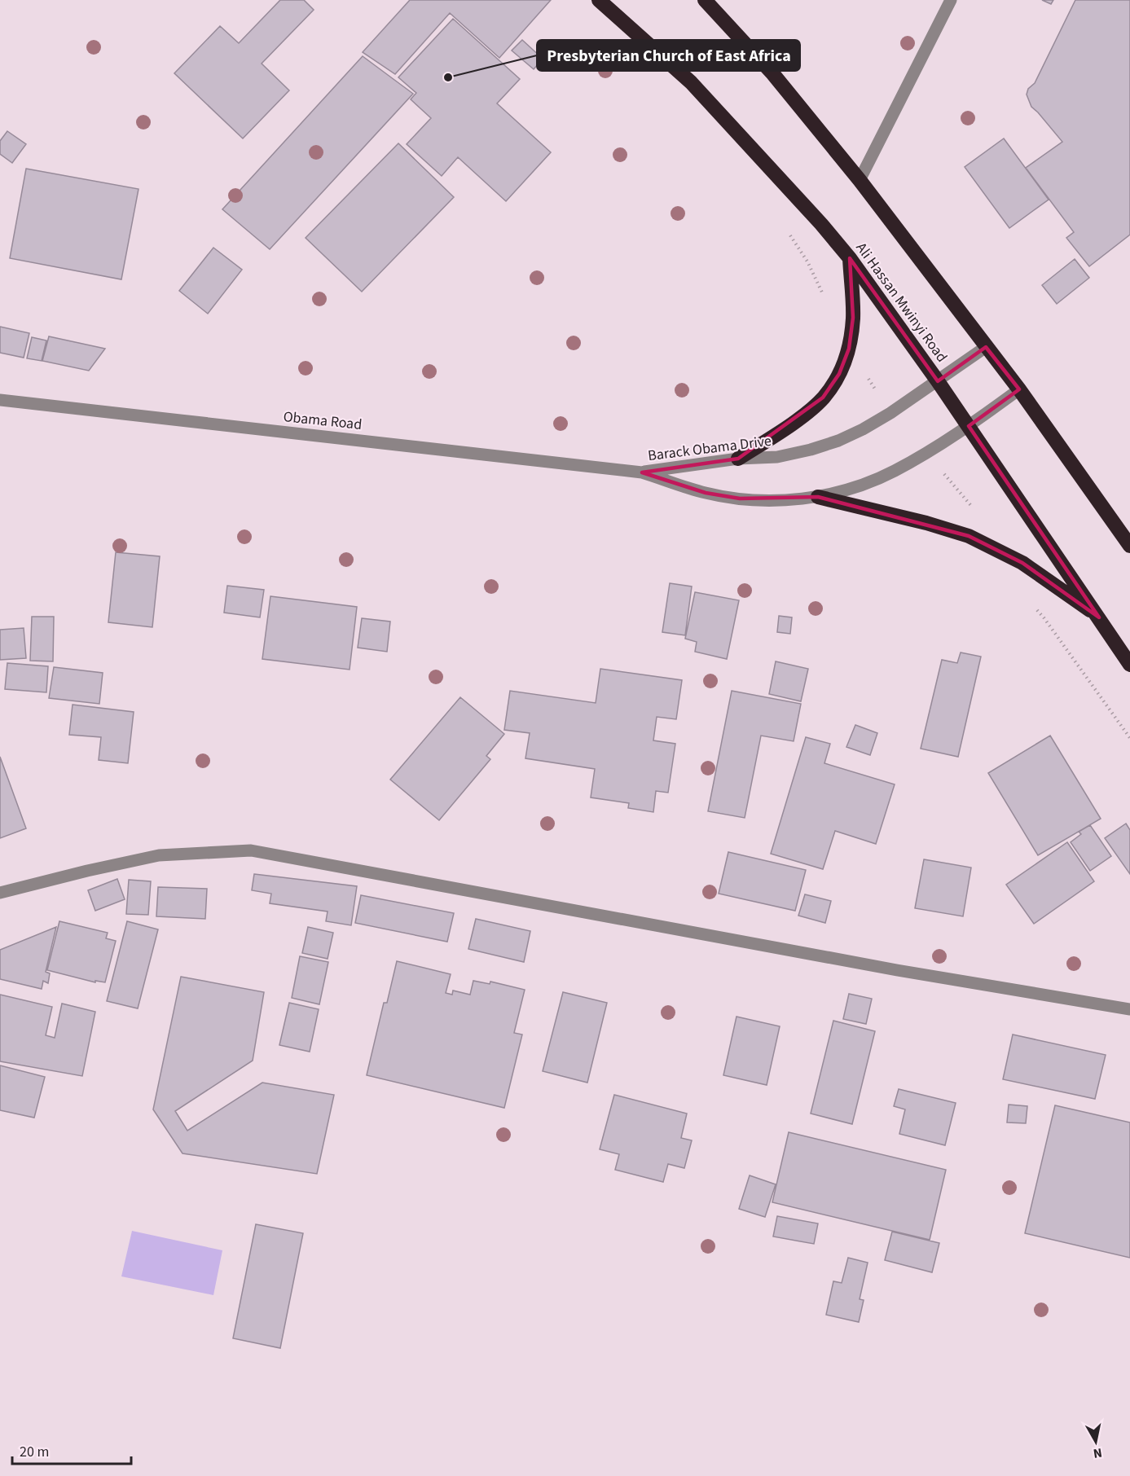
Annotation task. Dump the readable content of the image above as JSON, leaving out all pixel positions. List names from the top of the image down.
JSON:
{
  "streets": {
    "highway": ["Ali Hassan Mwinyi Road"],
    "street": ["Obama Road", "Barack Obama Drive"]
  },
  "crossings": [
    ["Ali Hassan Mwinyi Road", "Barack Obama Drive"],
    ["Obama Road", "Barack Obama Drive"]
  ],
  "places": ["Presbyterian Church of East Africa"],
  "scale_bar": "20 m",
  "north": "bottom"
}
